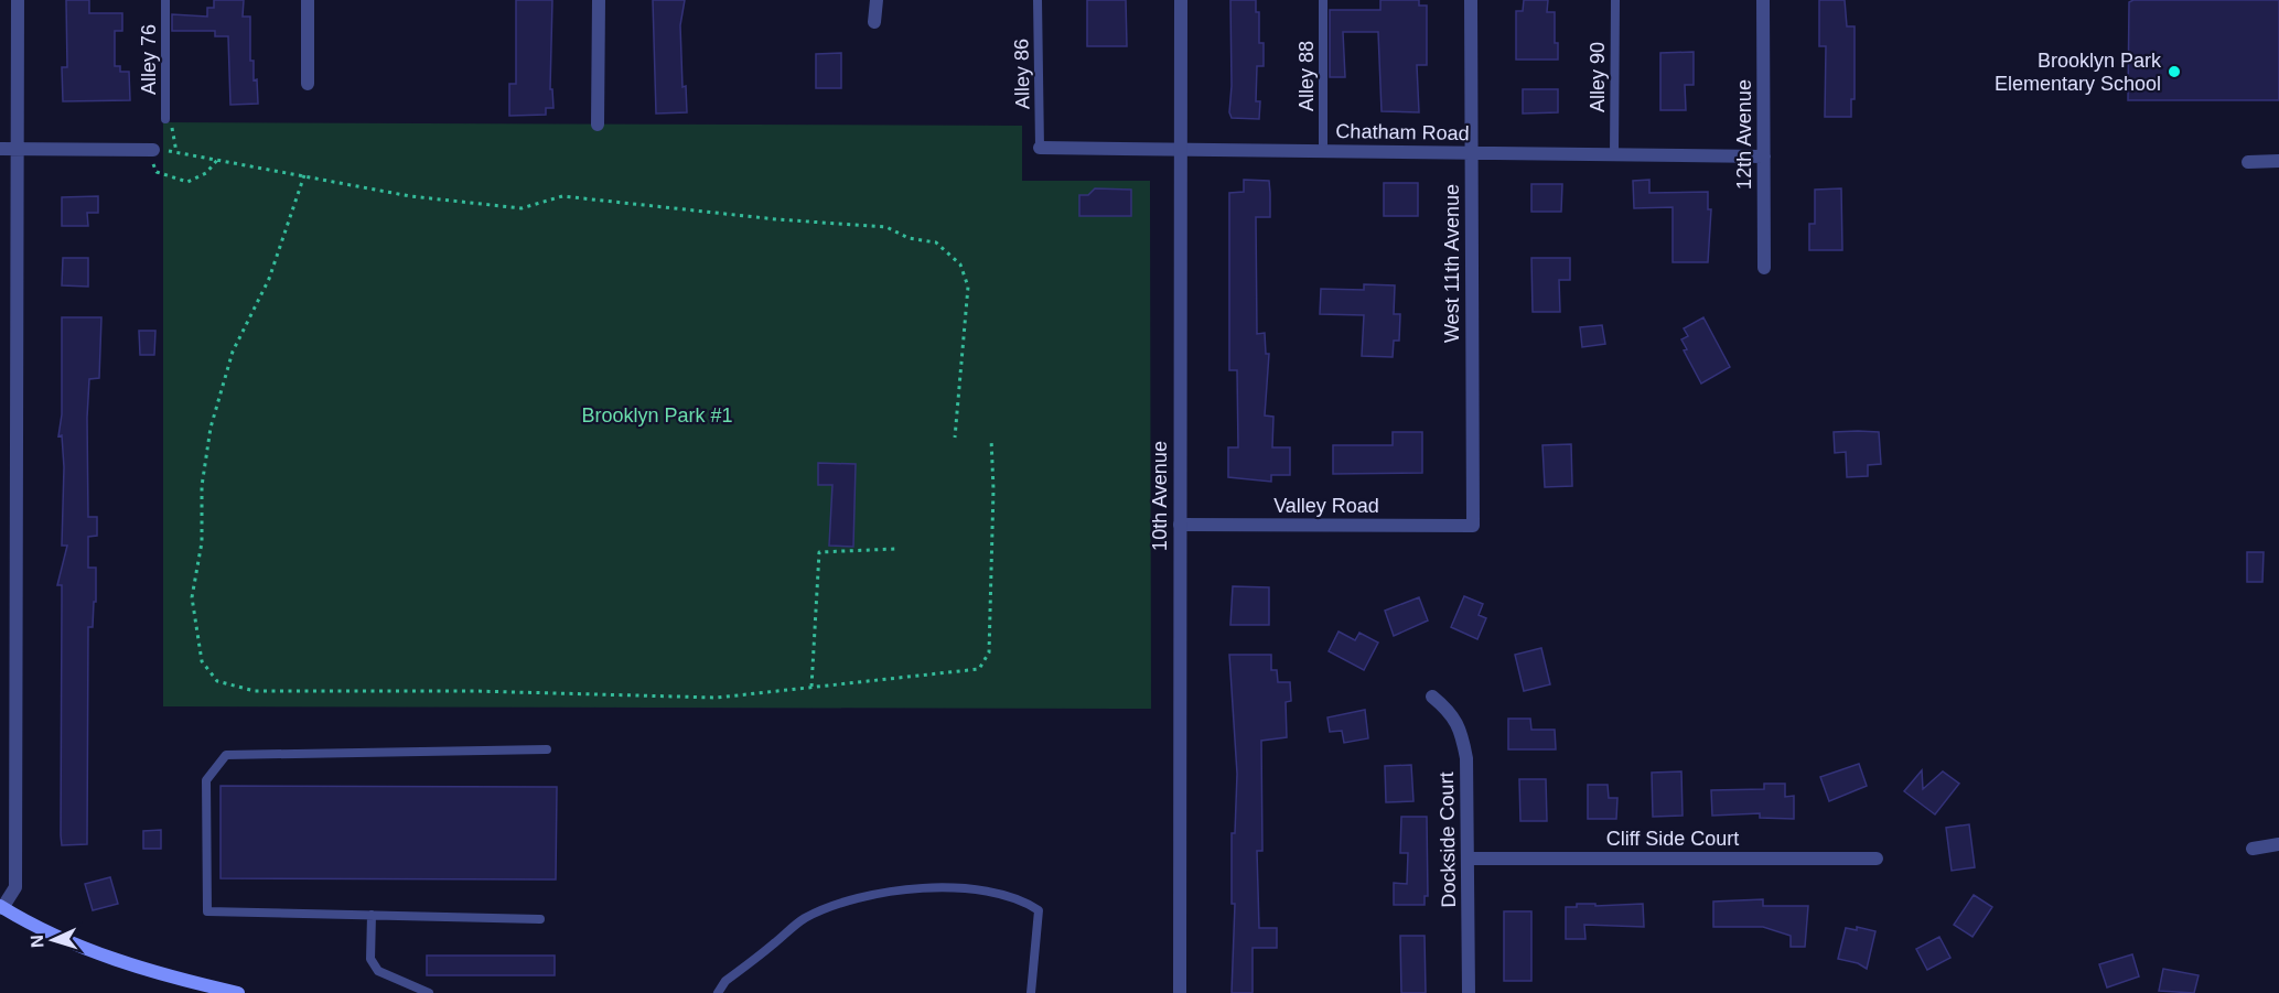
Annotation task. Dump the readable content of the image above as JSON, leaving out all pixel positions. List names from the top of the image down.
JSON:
{
  "streets": {
    "street": [
      "Chatham Road",
      "12th Avenue",
      "West 11th Avenue",
      "10th Avenue",
      "Valley Road",
      "Cliff Side Court",
      "Dockside Court"
    ],
    "lane": [
      "Alley 76",
      "Alley 86",
      "Alley 88",
      "Alley 90"
    ]
  },
  "crossings": [
    ["Alley 86", "Chatham Road"],
    ["Alley 88", "Chatham Road"],
    ["Alley 90", "Chatham Road"],
    ["Chatham Road", "12th Avenue"],
    ["Chatham Road", "West 11th Avenue"],
    ["Chatham Road", "10th Avenue"],
    ["West 11th Avenue", "Valley Road"],
    ["10th Avenue", "Valley Road"],
    ["Cliff Side Court", "Dockside Court"]
  ],
  "parks": ["Brooklyn Park #1"],
  "places": ["Brooklyn Park Elementary School"],
  "north": "left"
}
